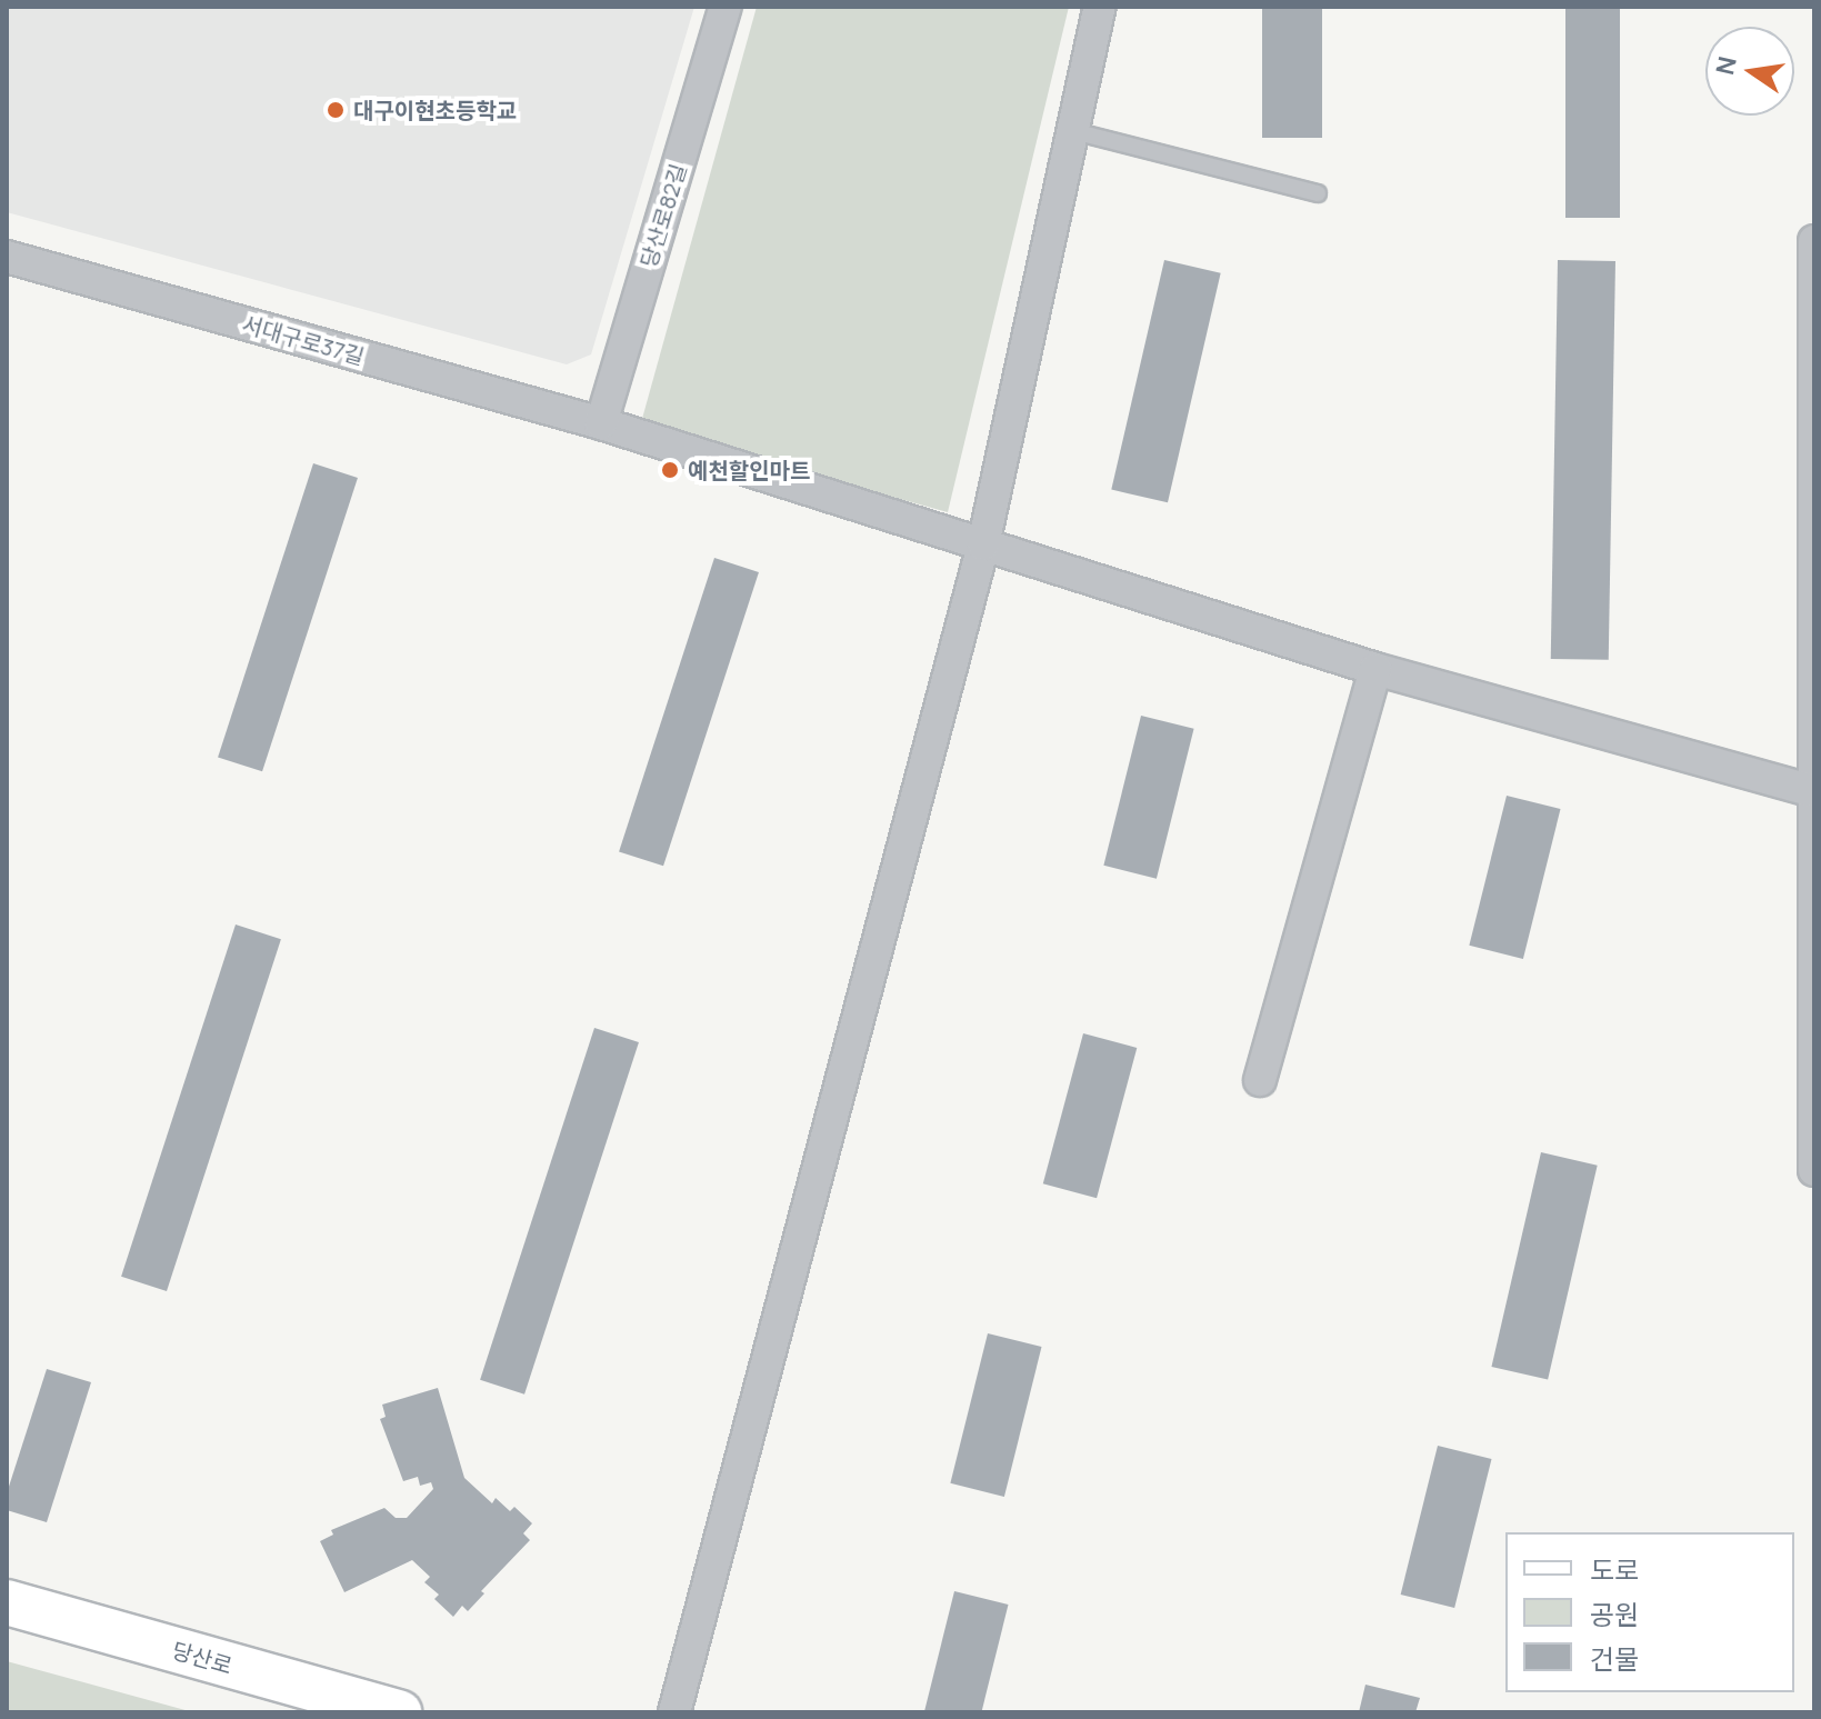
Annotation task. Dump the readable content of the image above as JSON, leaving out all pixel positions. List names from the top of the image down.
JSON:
{
  "streets": {
    "main road": ["당산로"],
    "street": ["당산로82길", "서대구로37길"]
  },
  "crossings": [
    ["당산로82길", "서대구로37길"]
  ],
  "places": ["대구이현초등학교", "예천할인마트"],
  "legend": ["도로", "공원", "건물"],
  "north": "left"
}
